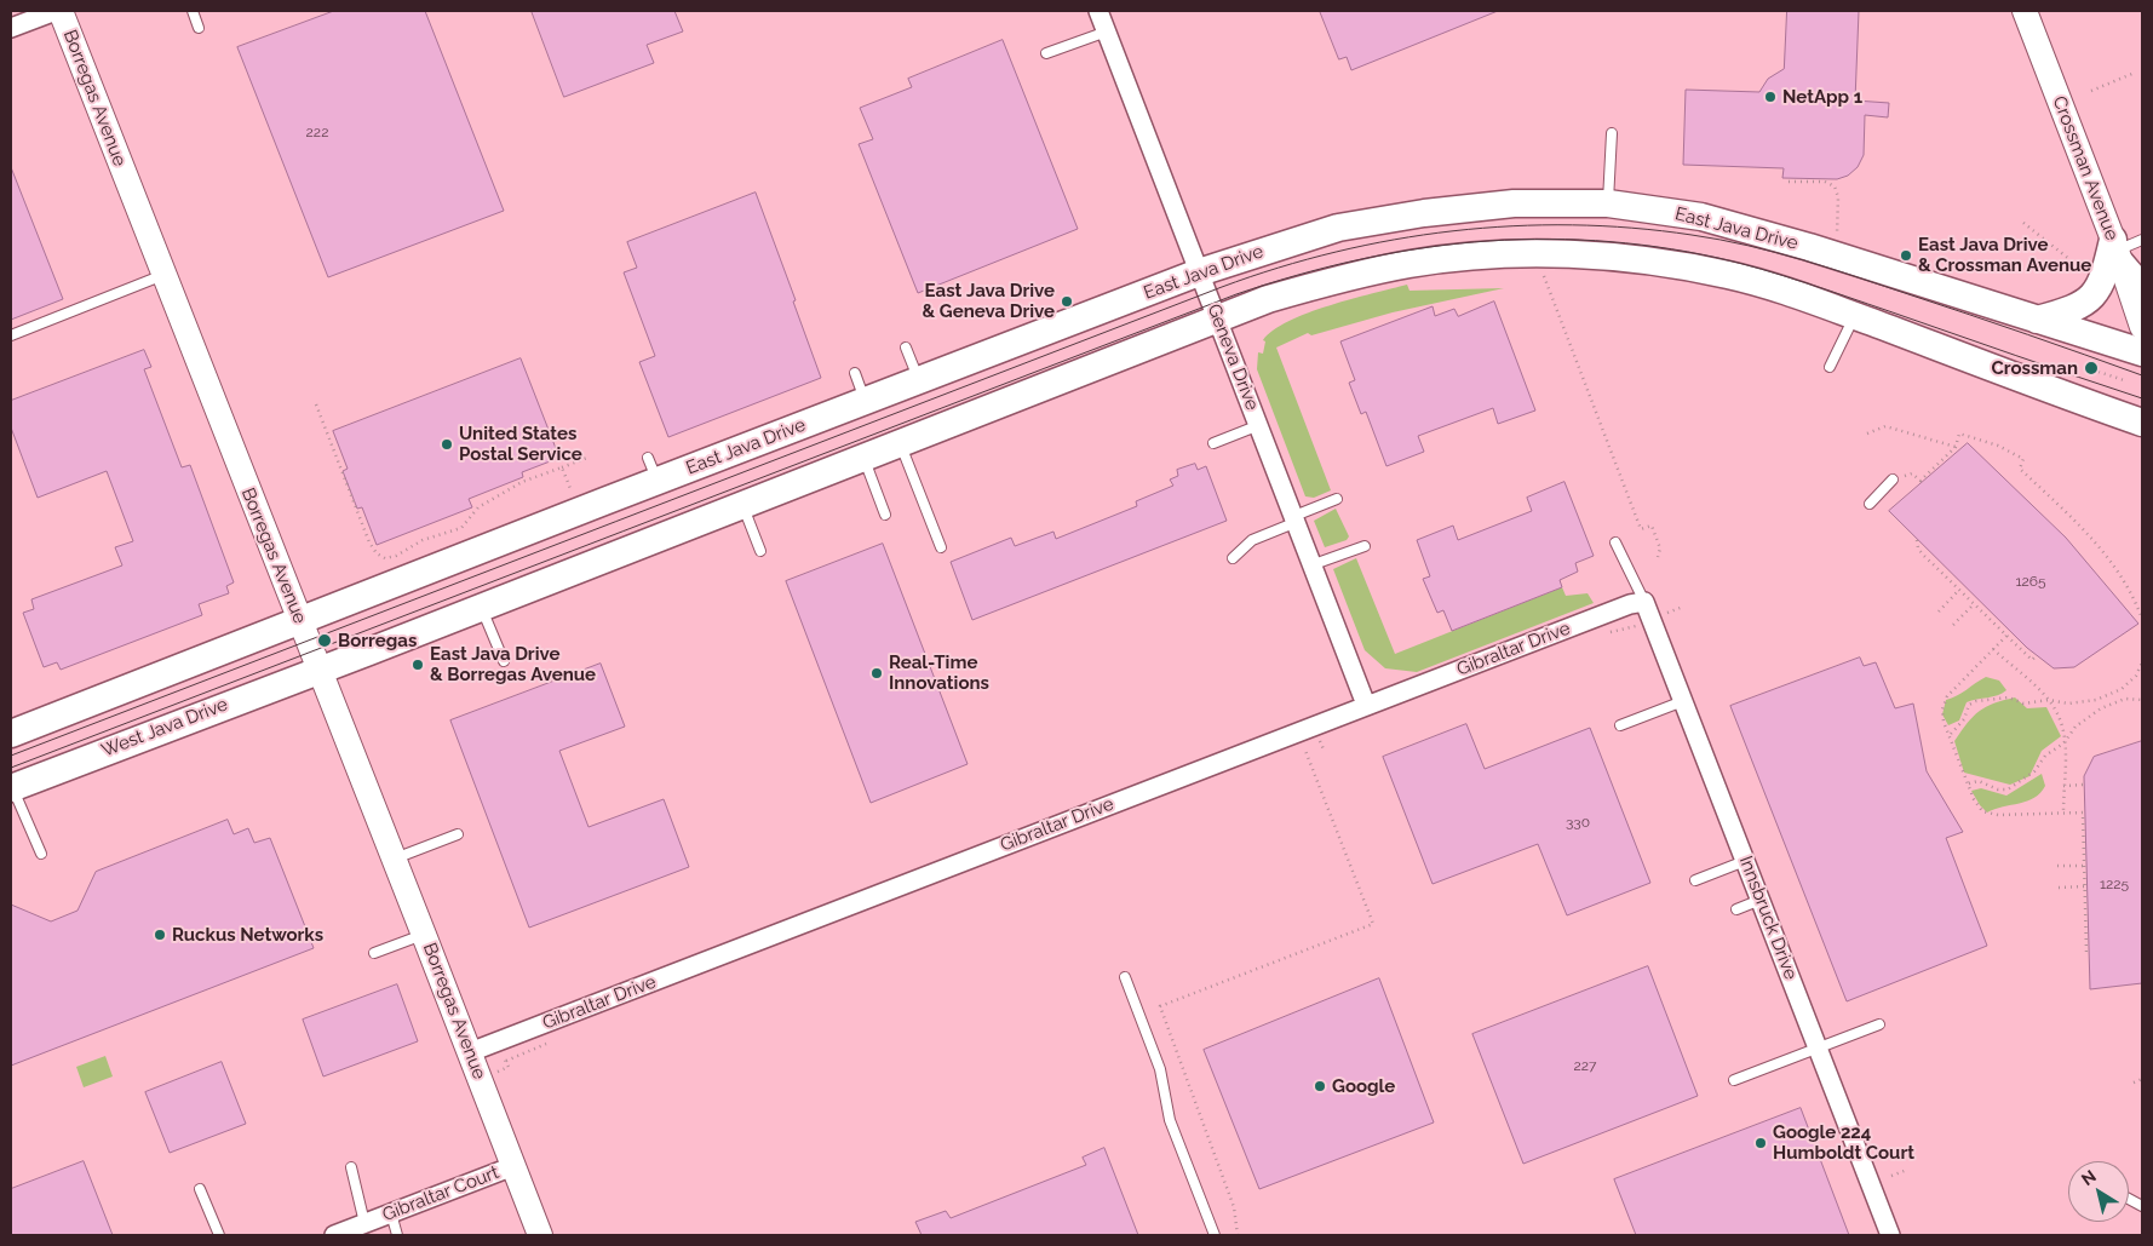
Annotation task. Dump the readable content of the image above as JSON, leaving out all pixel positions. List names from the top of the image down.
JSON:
{
  "streets": {
    "main road": ["East Java Drive", "West Java Drive"],
    "street": [
      "Borregas Avenue",
      "Crossman Avenue",
      "Geneva Drive",
      "Gibraltar Drive",
      "Innsbruck Drive",
      "Gibraltar Court"
    ]
  },
  "crossings": [
    ["Borregas Avenue", "East Java Drive"],
    ["Borregas Avenue", "Gibraltar Drive"],
    ["Borregas Avenue", "West Java Drive"],
    ["Borregas Avenue", "Gibraltar Court"],
    ["East Java Drive", "Geneva Drive"],
    ["Geneva Drive", "Gibraltar Drive"],
    ["Gibraltar Drive", "Innsbruck Drive"]
  ],
  "places": [
    "NetApp 1",
    "East Java Drive & Crossman Avenue",
    "East Java Drive & Geneva Drive",
    "Crossman",
    "United States Postal Service",
    "Borregas",
    "East Java Drive & Borregas Avenue",
    "Real-Time Innovations",
    "Ruckus Networks",
    "Google",
    "Google 224 Humboldt Court"
  ],
  "house_numbers": [
    "222",
    "1265",
    "330",
    "1225",
    "227"
  ],
  "north": "top left"
}
